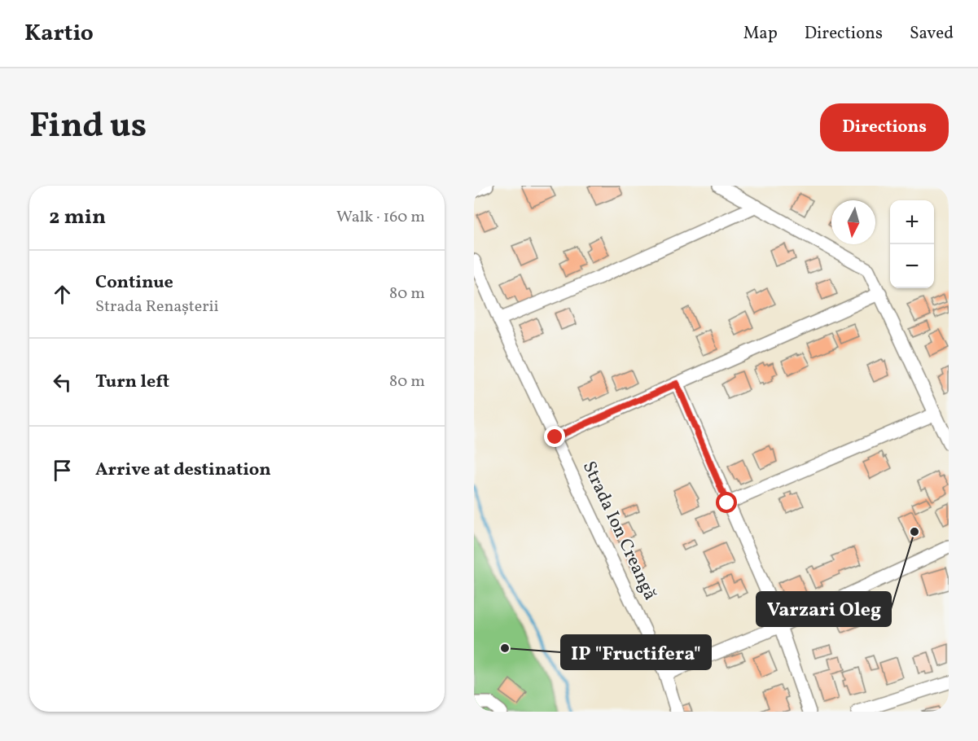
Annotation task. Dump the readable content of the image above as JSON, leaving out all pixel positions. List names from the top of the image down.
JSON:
{
  "streets": {
    "street": ["Strada Ion Creangă"]
  },
  "places": ["Varzari Oleg", "IP \"Fructifera\""],
  "north": "bottom",
  "page": {
    "header": "Kartio",
    "nav": ["Map", "Directions", "Saved"],
    "title": "Find us",
    "buttons": "Directions",
    "heading": ["2 min", "Walk · 160 m"],
    "map_buttons": ["+", "−"],
    "list": [
      ["Continue", "Strada Renașterii", "80 m"],
      ["Turn left", "80 m"],
      "Arrive at destination"
    ]
  }
}
